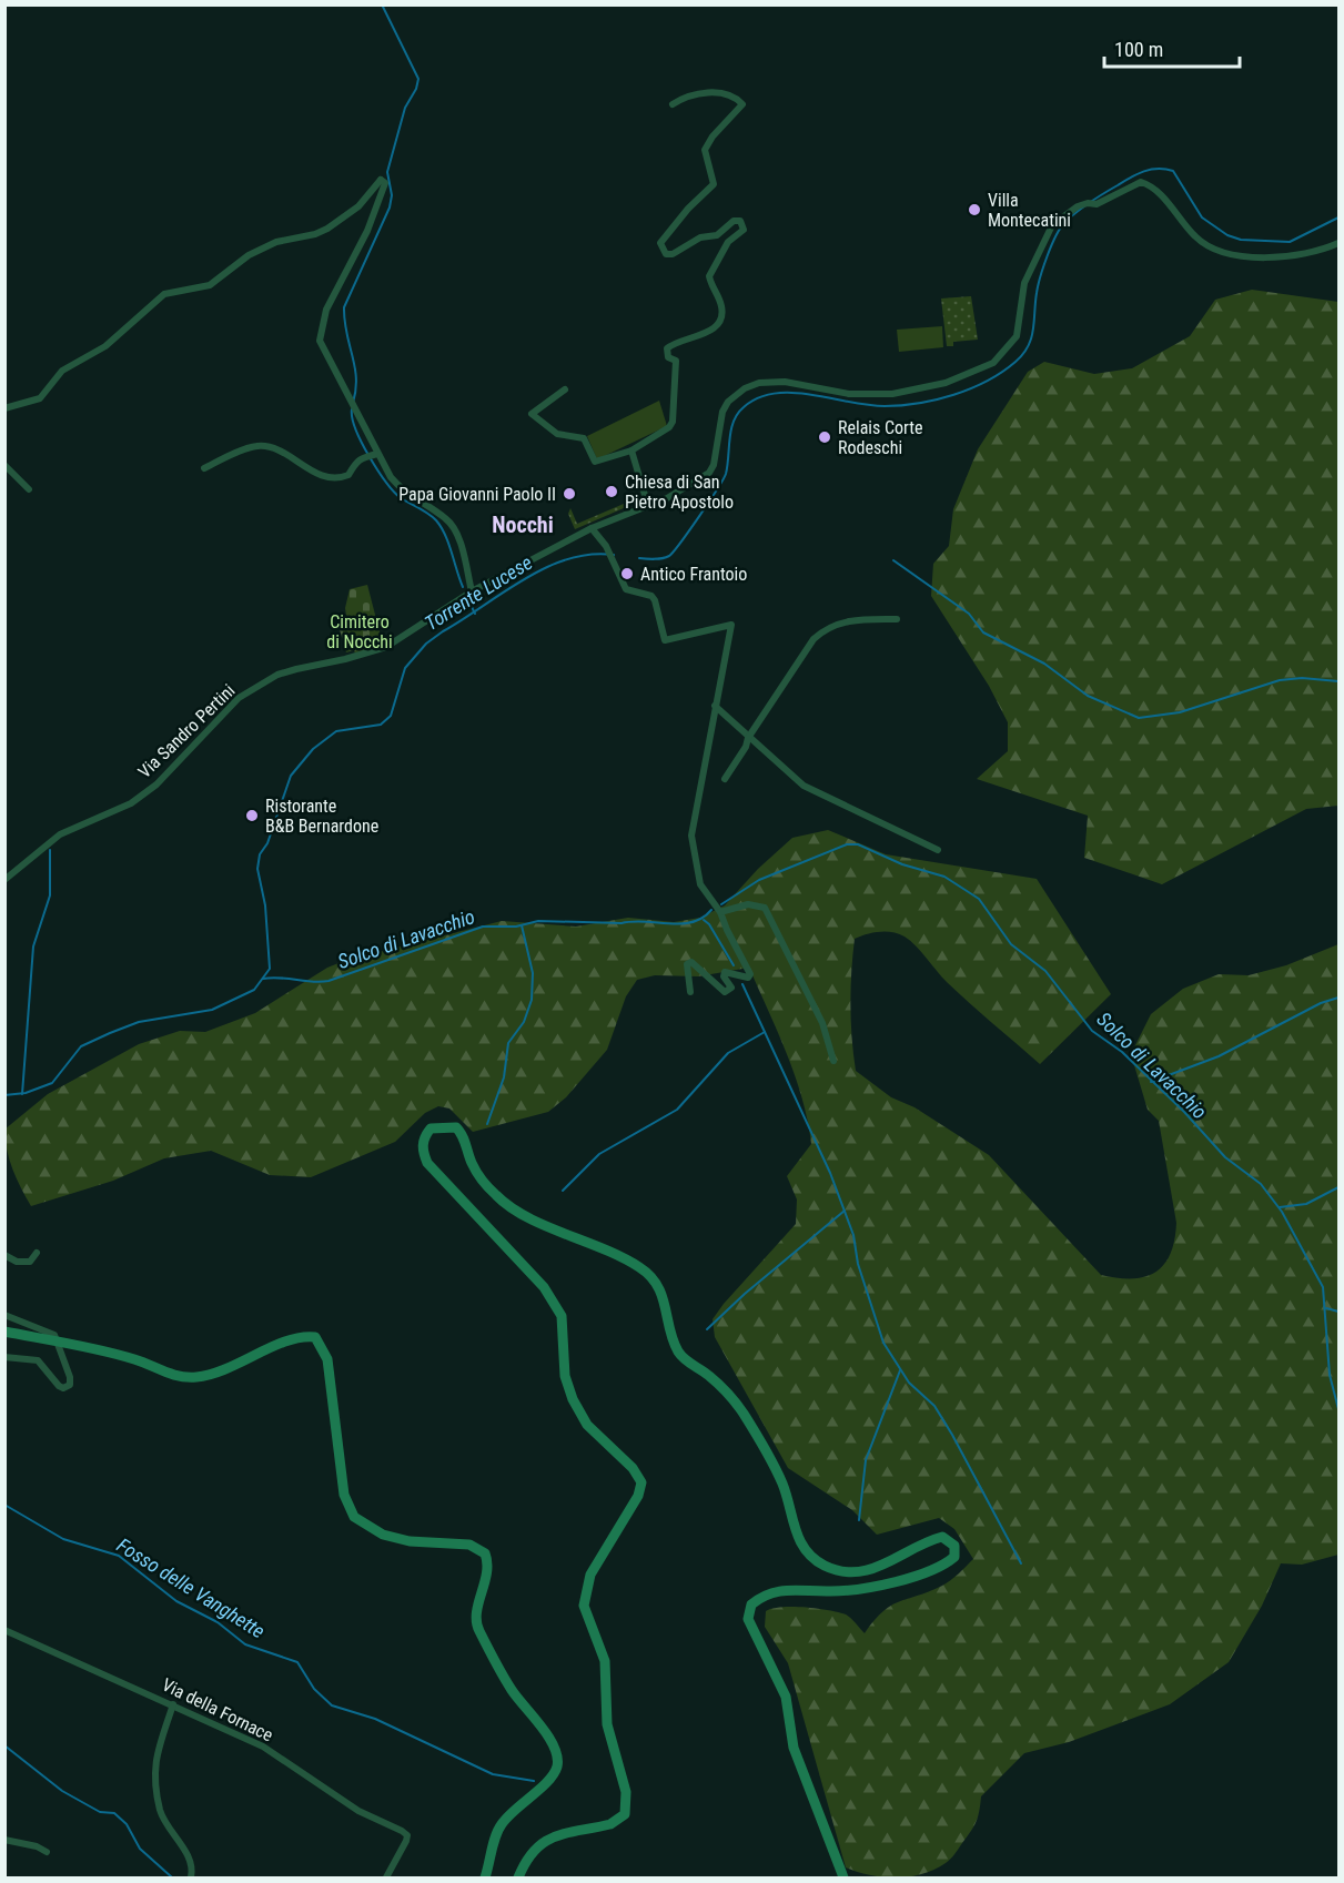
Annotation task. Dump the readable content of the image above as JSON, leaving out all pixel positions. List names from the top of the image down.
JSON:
{
  "streets": {
    "street": ["Via Sandro Pertini", "Via della Fornace"]
  },
  "districts": ["Nocchi"],
  "water": ["Torrente Lucese", "Solco di Lavacchio", "Fosso delle Vanghette"],
  "parks": ["Cimitero di Nocchi"],
  "places": [
    "Villa Montecatini",
    "Relais Corte Rodeschi",
    "Chiesa di San Pietro Apostolo",
    "Papa Giovanni Paolo II",
    "Antico Frantoio",
    "Ristorante B&B Bernardone"
  ],
  "scale_bar": "100 m"
}
